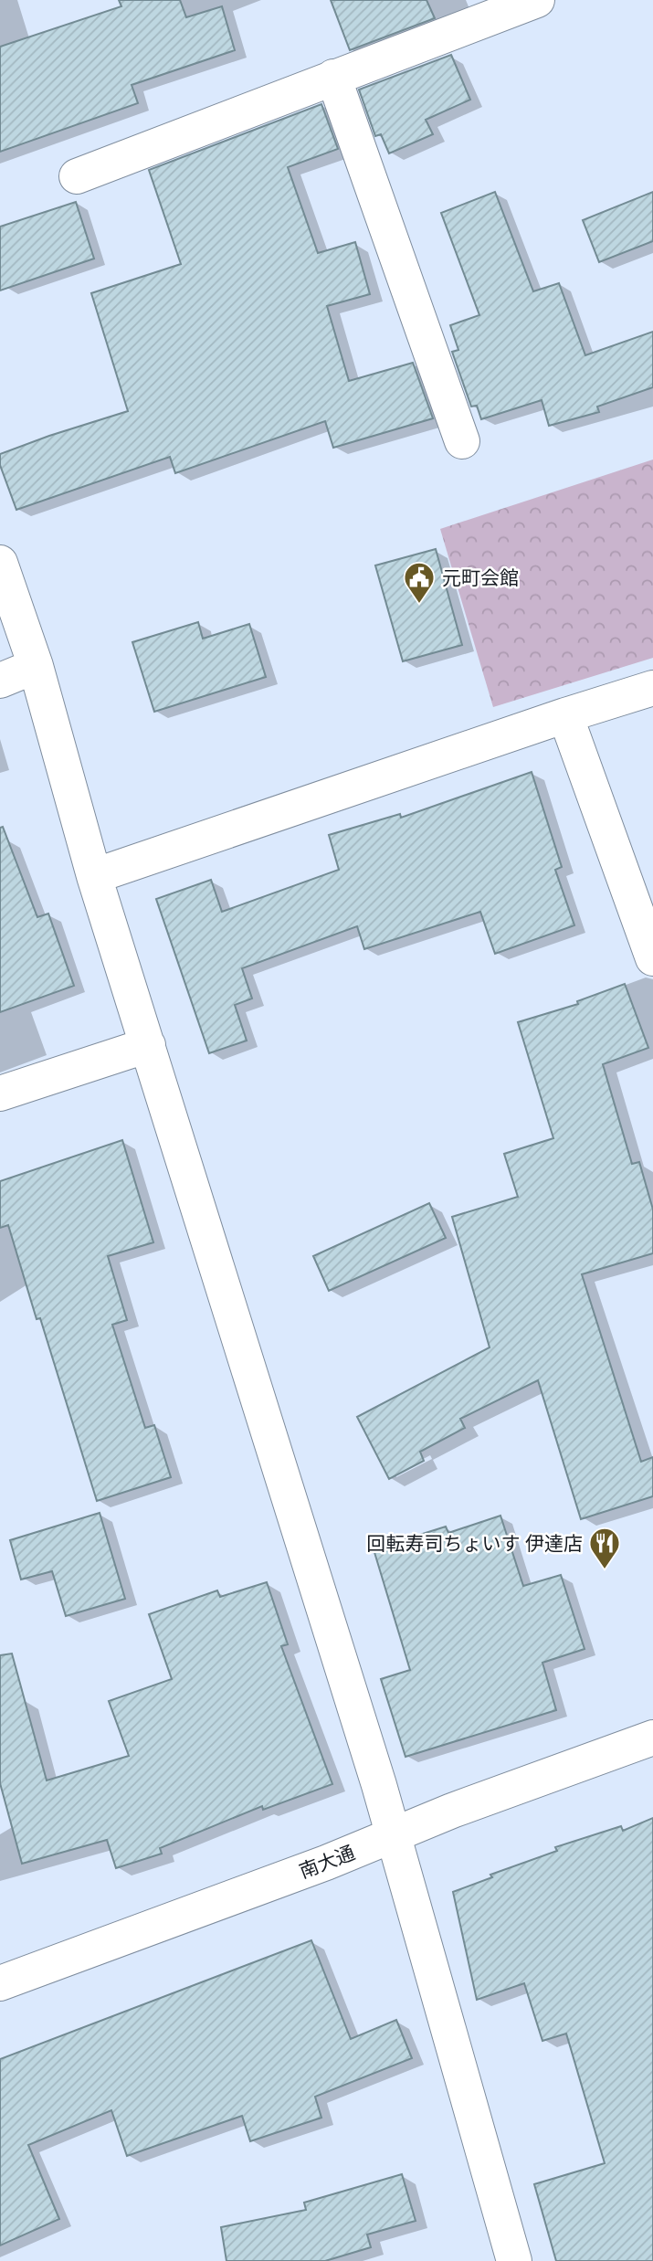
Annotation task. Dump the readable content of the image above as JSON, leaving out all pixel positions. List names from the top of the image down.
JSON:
{
  "streets": {
    "street": ["南大通"]
  },
  "places": {
    "public building": ["元町会館"],
    "restaurant": ["回転寿司ちょいす 伊達店"]
  }
}
